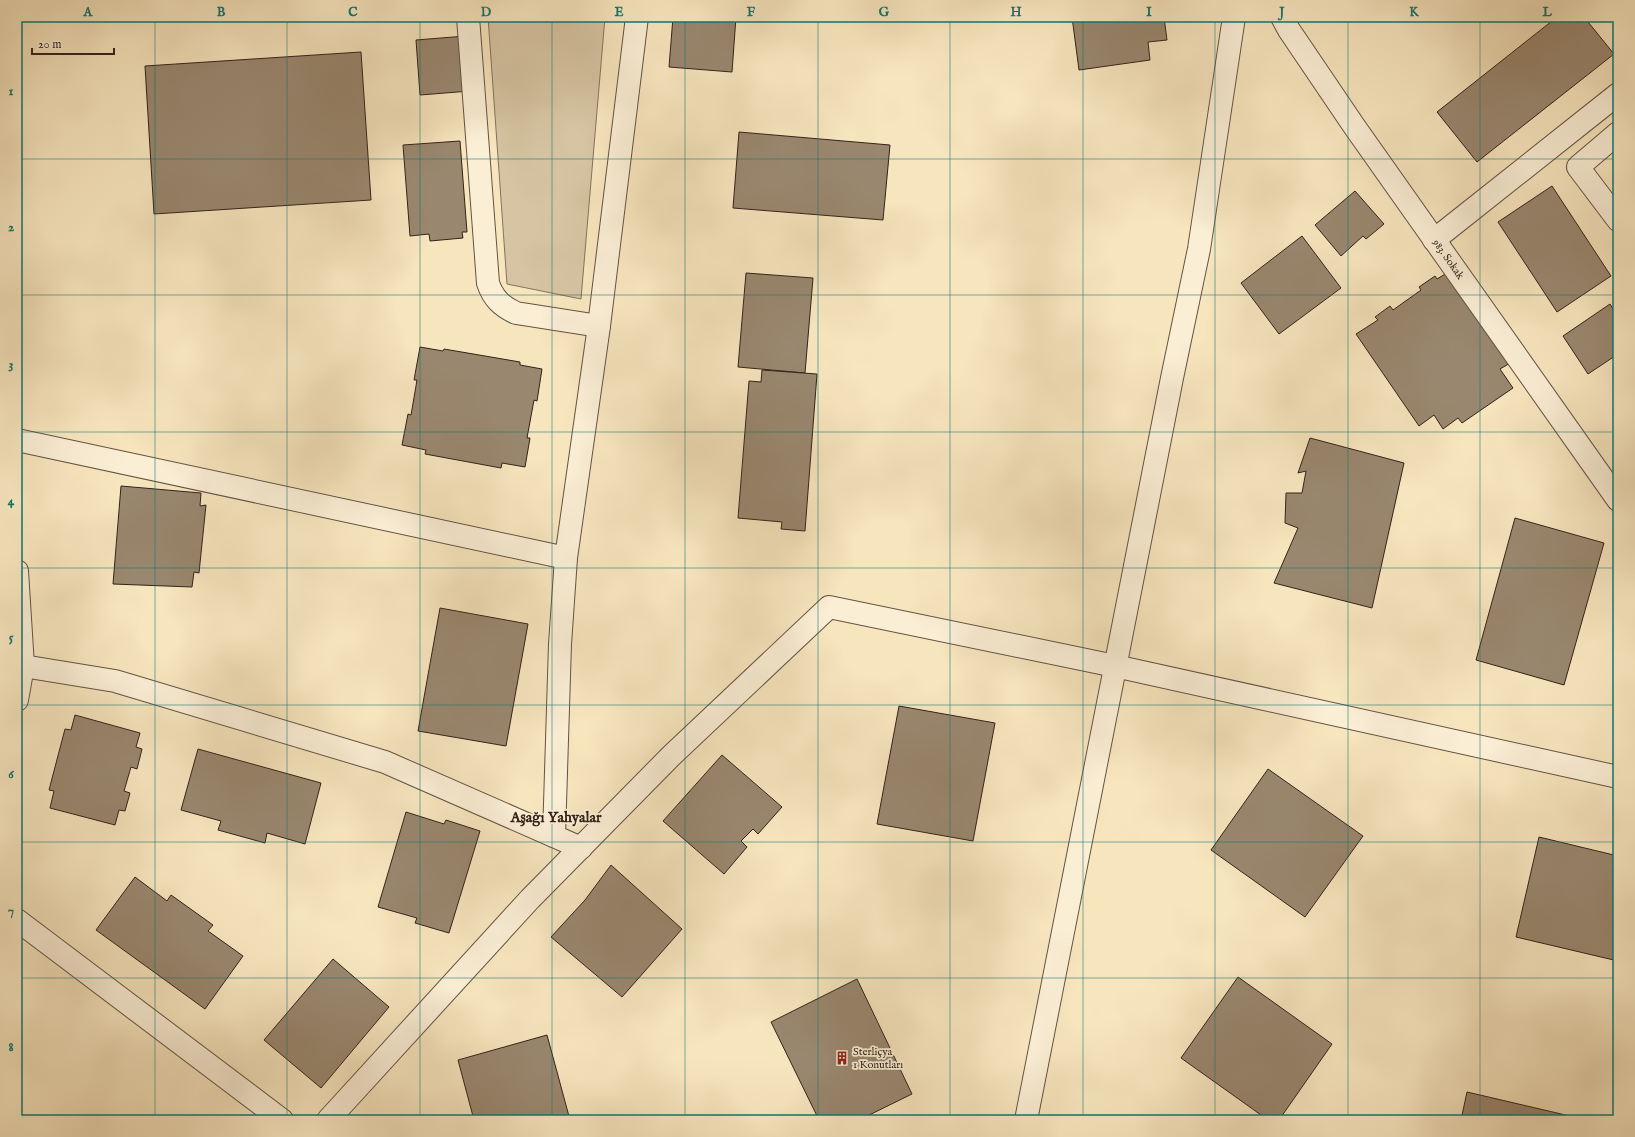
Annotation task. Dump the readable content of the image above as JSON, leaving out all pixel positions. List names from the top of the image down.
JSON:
{
  "streets": {
    "street": ["983. Sokak"]
  },
  "districts": ["Aşağı Yahyalar"],
  "places": {
    "building": ["Sterliçya 1 Konutları"]
  },
  "scale_bar": "20 m",
  "grid": {
    "columns": [
      "A",
      "B",
      "C",
      "D",
      "E",
      "F",
      "G",
      "H",
      "I",
      "J",
      "K",
      "L"
    ],
    "rows": [
      "1",
      "2",
      "3",
      "4",
      "5",
      "6",
      "7",
      "8"
    ]
  }
}
